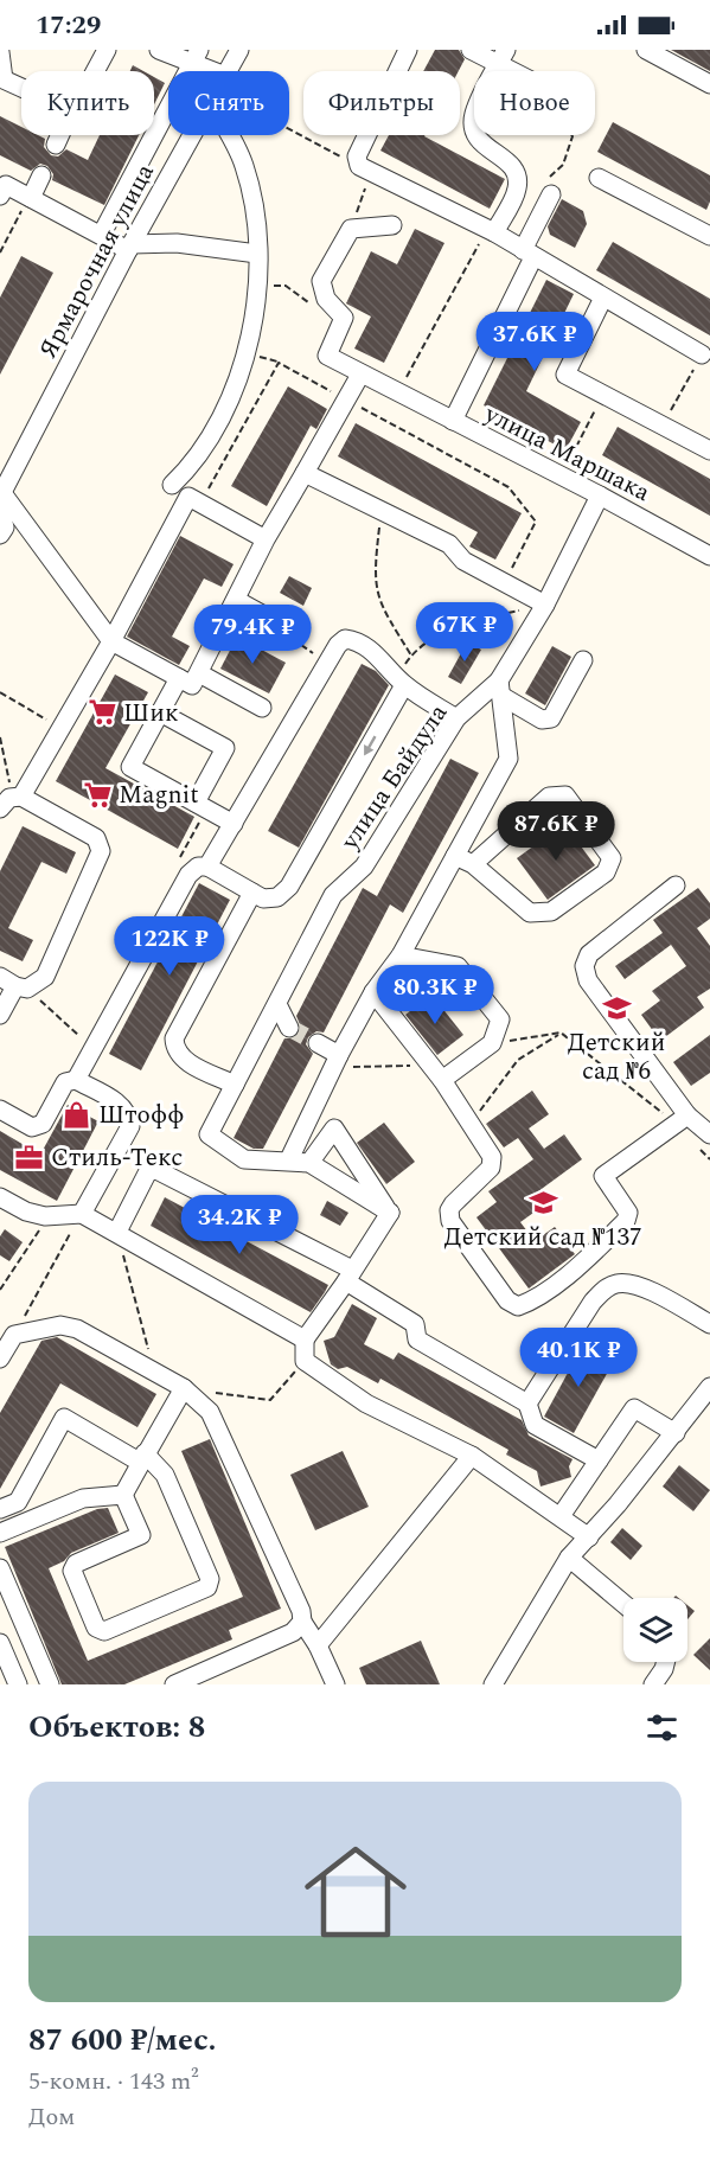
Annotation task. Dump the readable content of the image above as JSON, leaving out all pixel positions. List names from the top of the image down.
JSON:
{
  "streets": {
    "street": ["Ярмарочная улица", "улица Маршака", "улица Байдула"]
  },
  "crossings": [
    ["улица Маршака", "улица Байдула"]
  ],
  "places": {
    "supermarket": ["Шик", "Magnit"],
    "school or university": ["Детский сад №6", "Детский сад №137"],
    "shop": ["Штофф"],
    "office": ["Стиль-Текс"]
  },
  "page": {
    "status": "17:29",
    "chip": [
      "Купить",
      "Снять",
      "Фильтры",
      "Новое"
    ],
    "price": [
      "37.6K ₽",
      "67K ₽",
      "79.4K ₽",
      "87.6K ₽",
      "122K ₽",
      "80.3K ₽",
      "34.2K ₽",
      "40.1K ₽"
    ],
    "heading": "Объектов: 8",
    "list": [
      {
        "name": "87 600 ₽/мес.",
        "note": "5-комн. · 143 m² · Дом"
      }
    ]
  }
}
